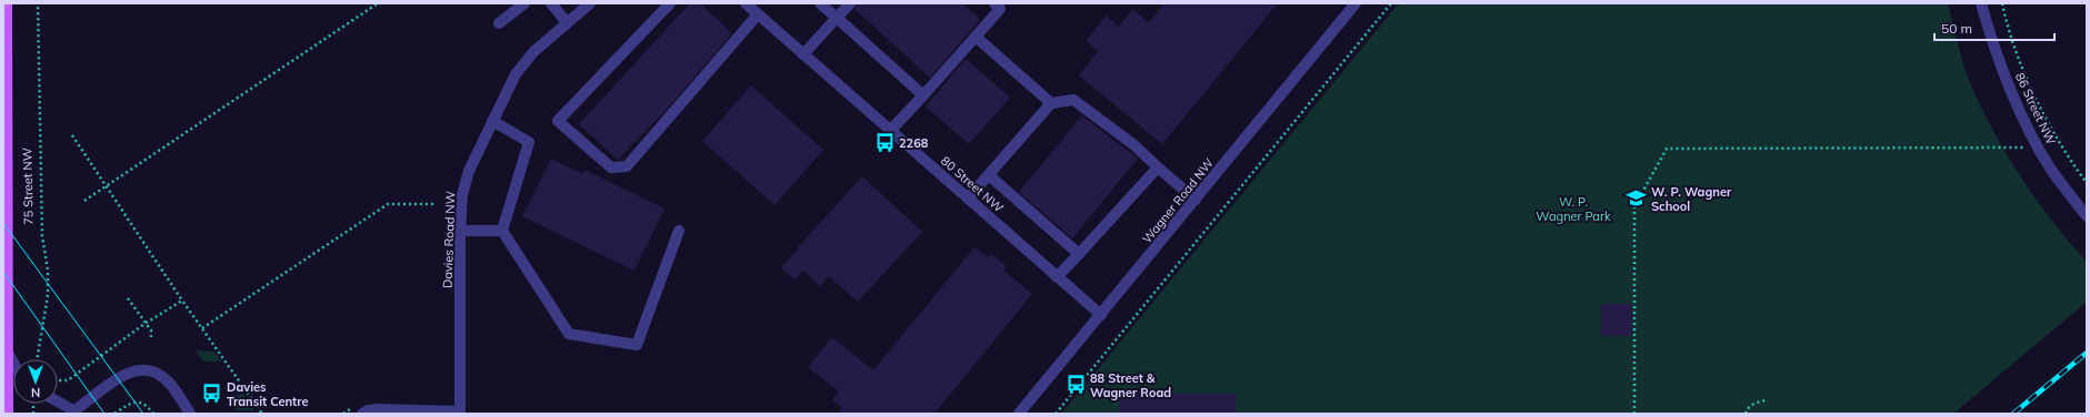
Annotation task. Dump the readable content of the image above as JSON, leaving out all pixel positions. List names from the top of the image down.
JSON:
{
  "streets": {
    "main road": ["75 Street NW"],
    "street": [
      "86 Street NW",
      "80 Street NW",
      "Wagner Road NW",
      "Davies Road NW"
    ]
  },
  "crossings": [
    ["80 Street NW", "Wagner Road NW"]
  ],
  "parks": ["W. P. Wagner Park"],
  "places": {
    "bus stop": ["2268", "88 Street & Wagner Road", "Davies Transit Centre"],
    "school or university": ["W. P. Wagner School"]
  },
  "scale_bar": "50 m",
  "north": "bottom"
}
